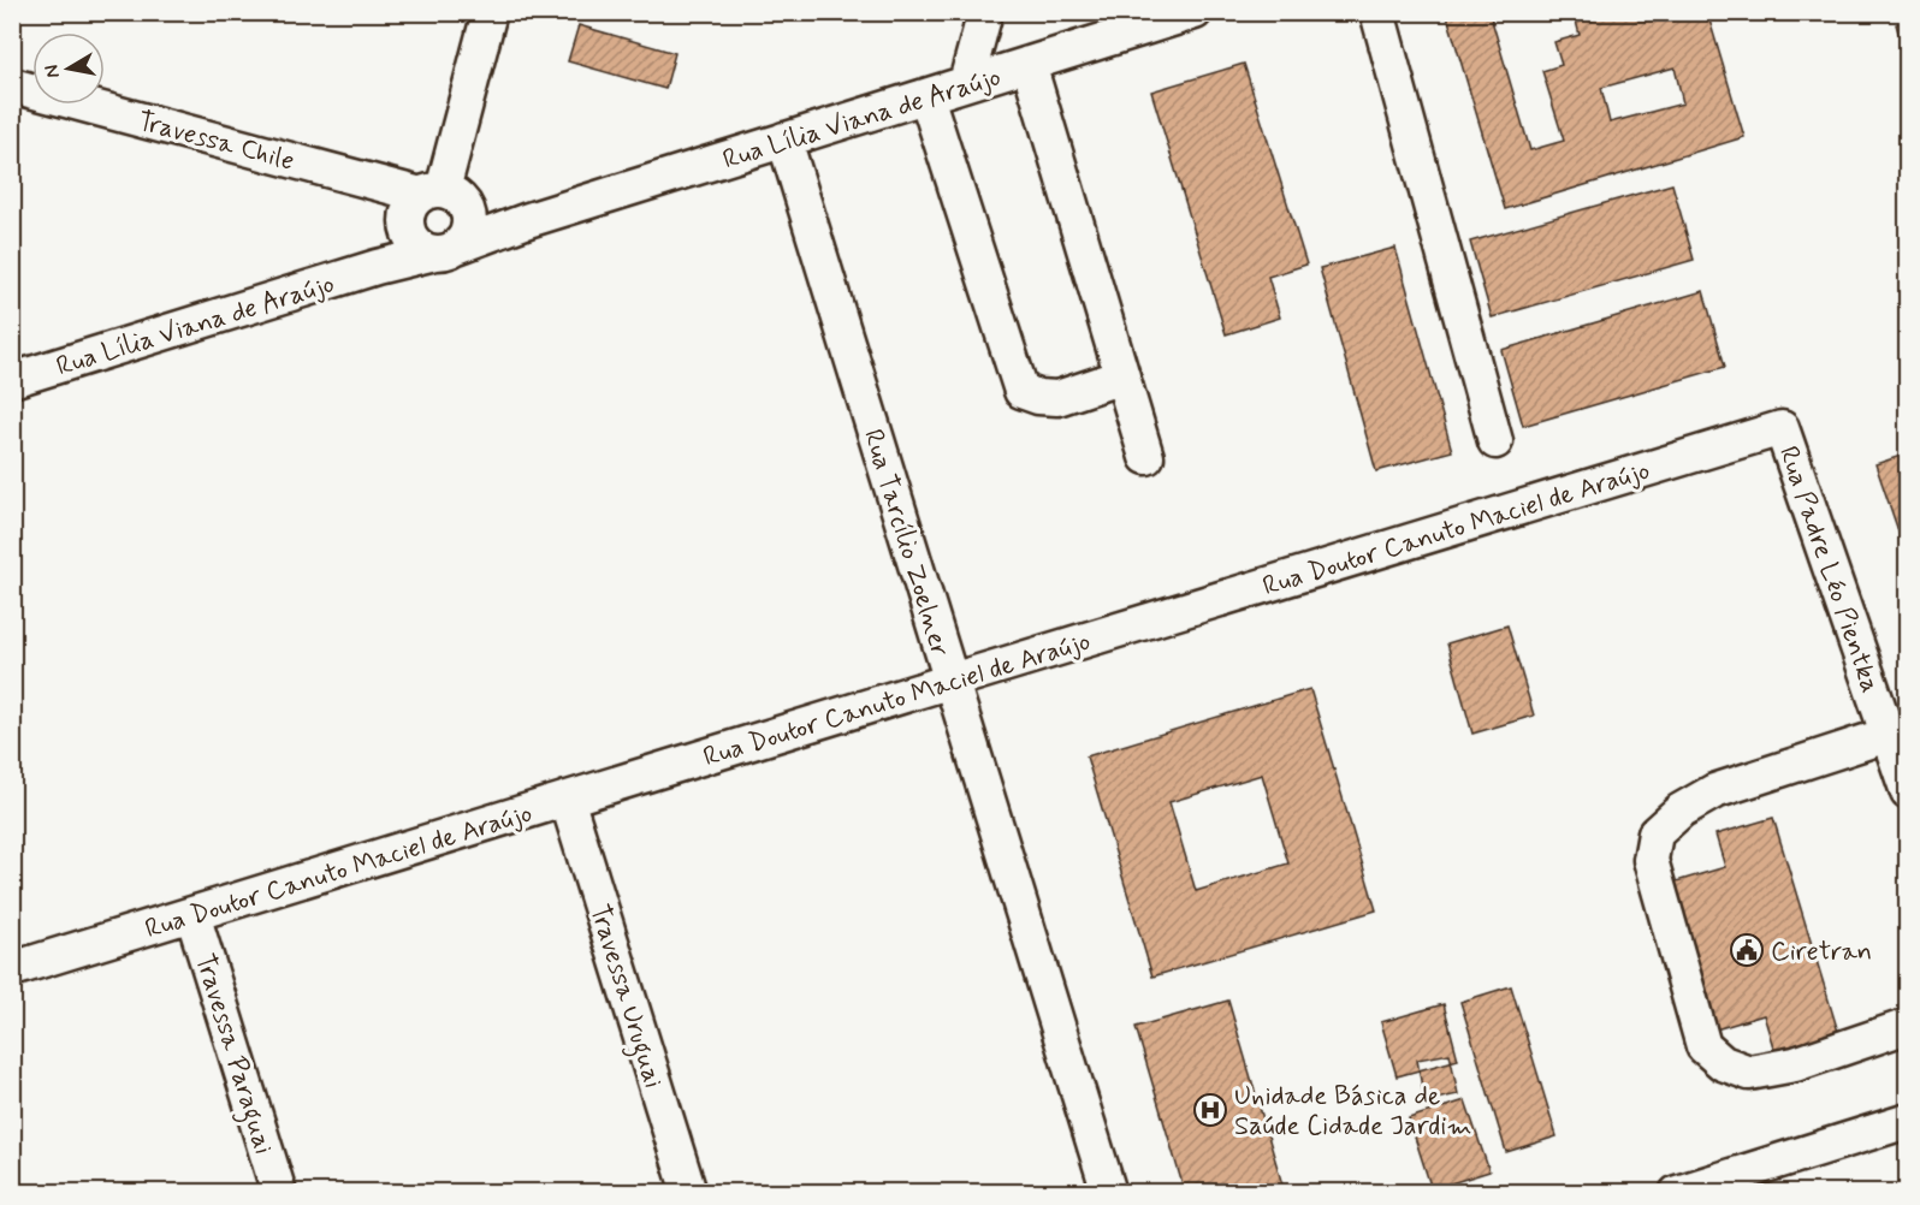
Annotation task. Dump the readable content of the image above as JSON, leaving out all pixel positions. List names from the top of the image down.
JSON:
{
  "streets": {
    "street": [
      "Rua Lília Viana de Araújo",
      "Travessa Chile",
      "Rua Doutor Canuto Maciel de Araújo",
      "Rua Tarcílio Zoelner",
      "Rua Padre Léo Pientka",
      "Travessa Uruguai",
      "Travessa Paraguai"
    ]
  },
  "crossings": [
    ["Rua Lília Viana de Araújo", "Travessa Chile"],
    ["Rua Lília Viana de Araújo", "Rua Tarcílio Zoelner"],
    ["Rua Doutor Canuto Maciel de Araújo", "Rua Tarcílio Zoelner"],
    ["Rua Doutor Canuto Maciel de Araújo", "Rua Padre Léo Pientka"],
    ["Rua Doutor Canuto Maciel de Araújo", "Travessa Uruguai"],
    ["Rua Doutor Canuto Maciel de Araújo", "Travessa Paraguai"]
  ],
  "places": {
    "public building": ["Ciretran"],
    "hospital": ["Unidade Básica de Saúde Cidade Jardim"]
  },
  "north": "left"
}
